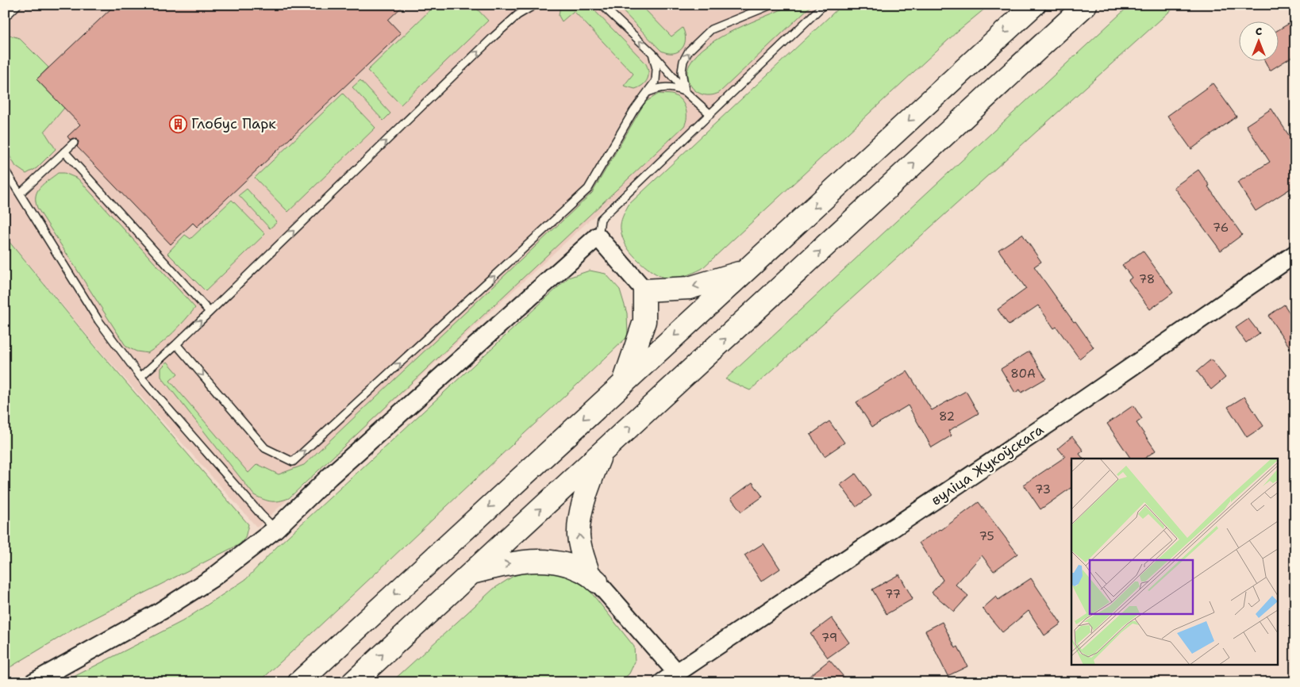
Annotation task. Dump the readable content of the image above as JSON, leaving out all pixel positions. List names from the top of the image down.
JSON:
{
  "streets": {
    "street": ["вуліца Жукоўскага"]
  },
  "places": {
    "building": ["Глобус Парк"]
  },
  "house_numbers": [
    "76",
    "78",
    "80А",
    "82",
    "73",
    "75",
    "77",
    "79"
  ],
  "north": "top"
}
